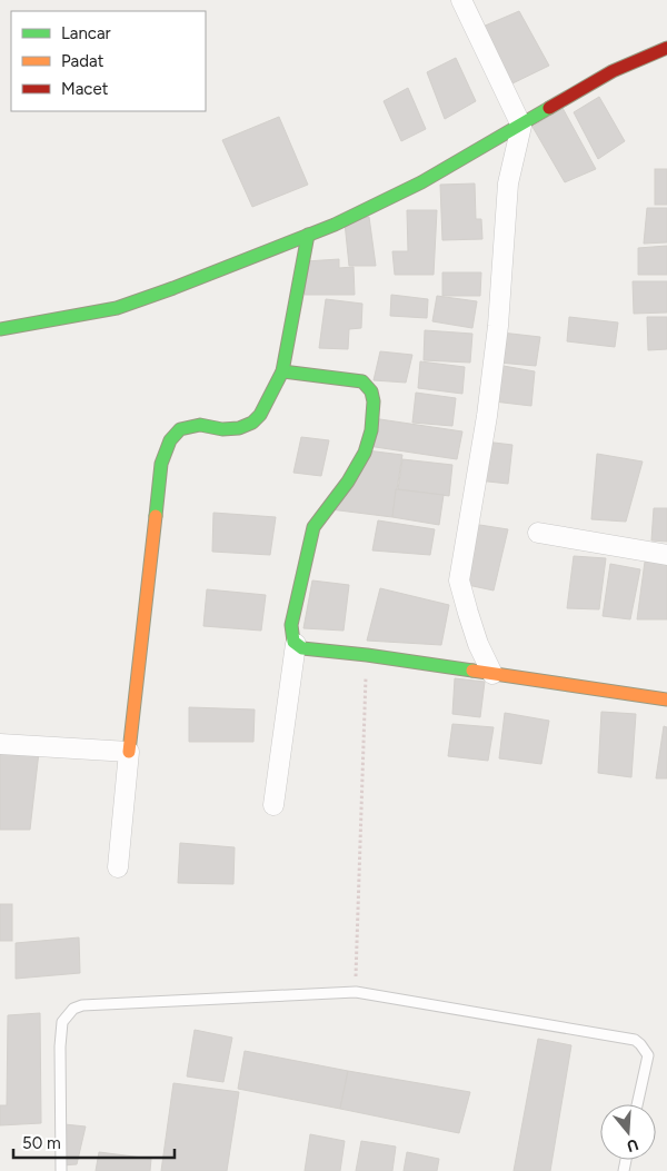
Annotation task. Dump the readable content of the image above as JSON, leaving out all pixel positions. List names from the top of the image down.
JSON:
{
  "legend": ["Lancar", "Padat", "Macet"],
  "scale_bar": "50 m",
  "north": "bottom"
}
